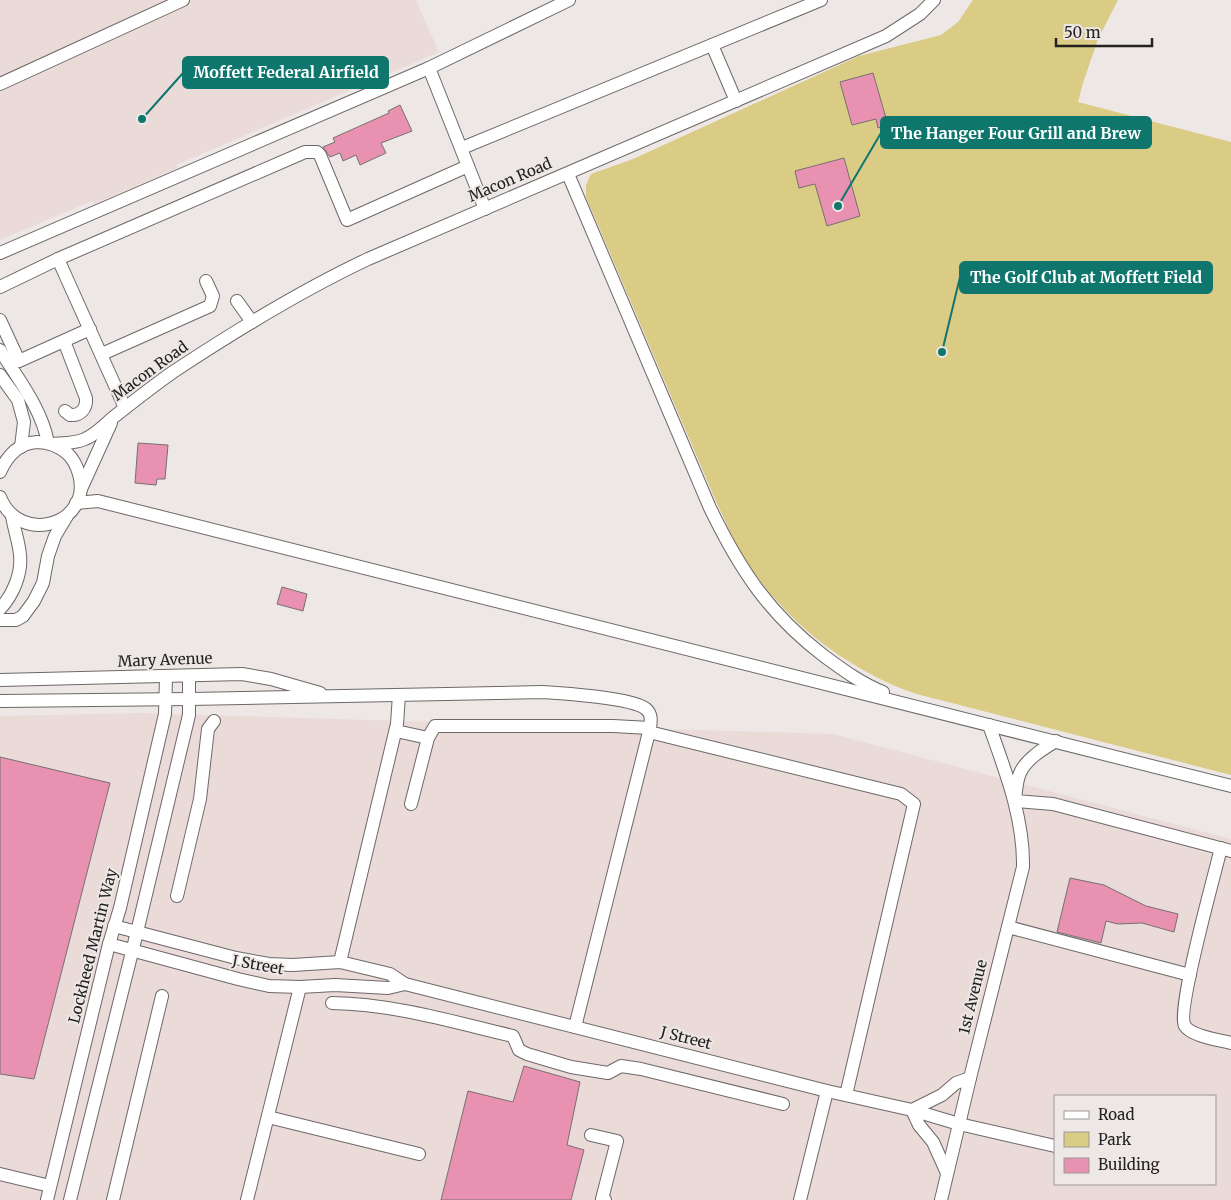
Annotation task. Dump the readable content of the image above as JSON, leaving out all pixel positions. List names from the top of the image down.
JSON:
{
  "streets": {
    "street": [
      "Macon Road",
      "Mary Avenue",
      "Lockheed Martin Way",
      "J Street",
      "1st Avenue"
    ]
  },
  "crossings": [
    ["Mary Avenue", "Lockheed Martin Way"],
    ["Lockheed Martin Way", "J Street"],
    ["J Street", "1st Avenue"]
  ],
  "places": ["Moffett Federal Airfield", "The Hanger Four Grill and Brew", "The Golf Club at Moffett Field"],
  "legend": ["Road", "Park", "Building"],
  "scale_bar": "50 m"
}
